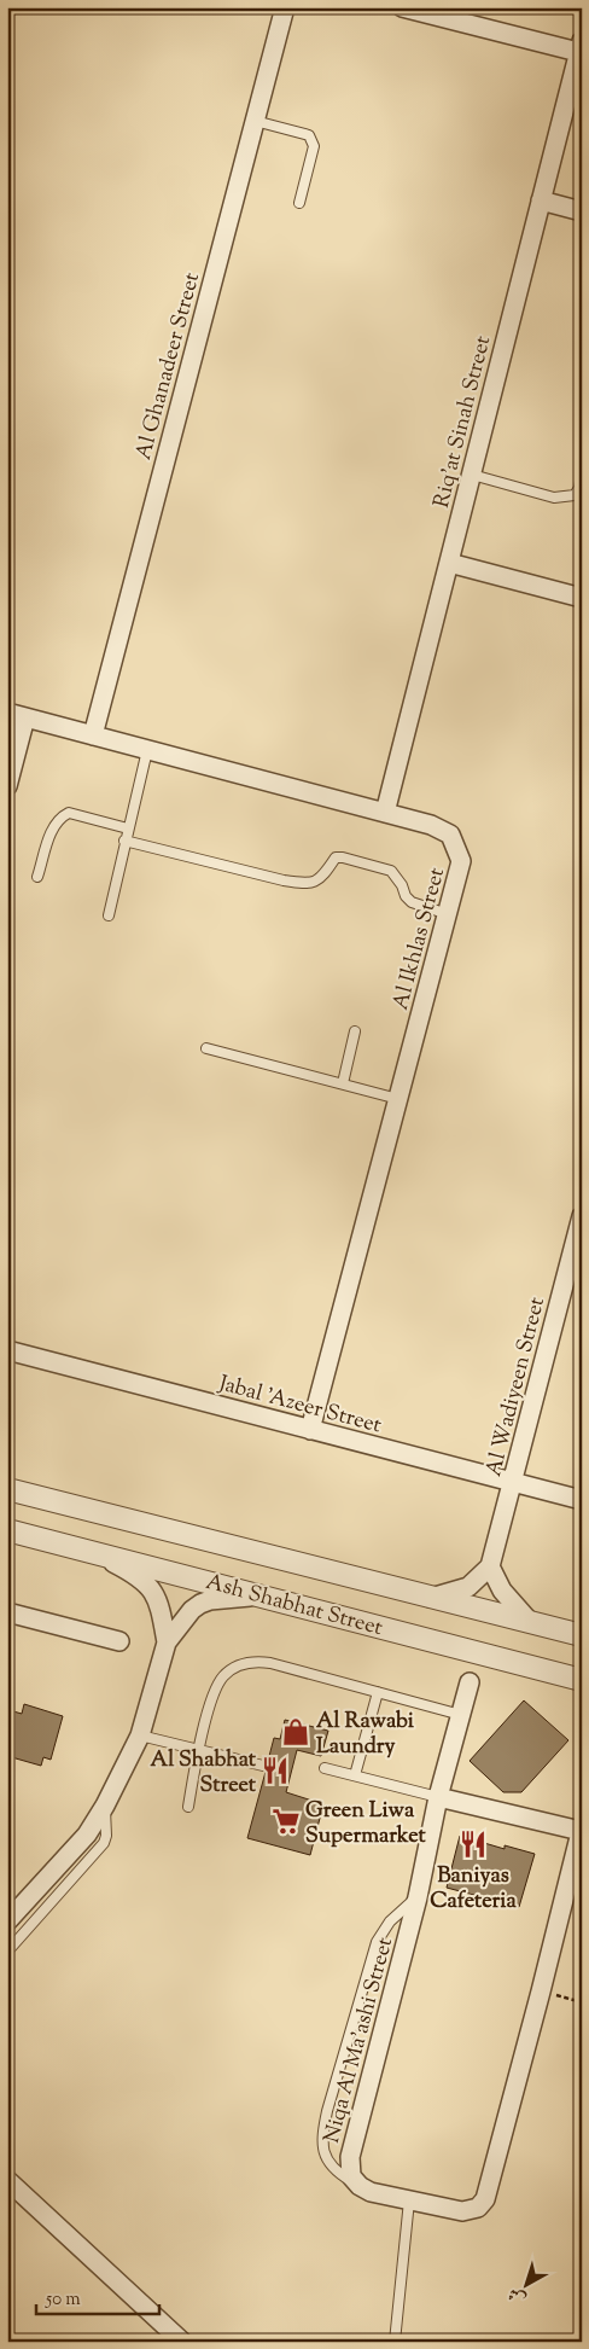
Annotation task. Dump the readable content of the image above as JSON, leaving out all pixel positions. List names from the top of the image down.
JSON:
{
  "streets": {
    "street": [
      "Al Ghanadeer Street",
      "Riq'at Sinah Street",
      "Al Ikhlas Street",
      "Al Wadiyeen Street",
      "Jabal 'Azeer Street",
      "Ash Shabhat Street",
      "Niqa Al Ma'ashi Street"
    ]
  },
  "crossings": [
    ["Al Ghanadeer Street", "Al Ikhlas Street"],
    ["Riq'at Sinah Street", "Al Ikhlas Street"],
    ["Al Ikhlas Street", "Jabal 'Azeer Street"],
    ["Al Wadiyeen Street", "Jabal 'Azeer Street"]
  ],
  "places": {
    "shop": ["Al Rawabi Laundry"],
    "restaurant": ["Al Shabhat Street", "Baniyas Cafeteria"],
    "supermarket": ["Green Liwa Supermarket"]
  },
  "scale_bar": "50 m",
  "north": "bottom left"
}
